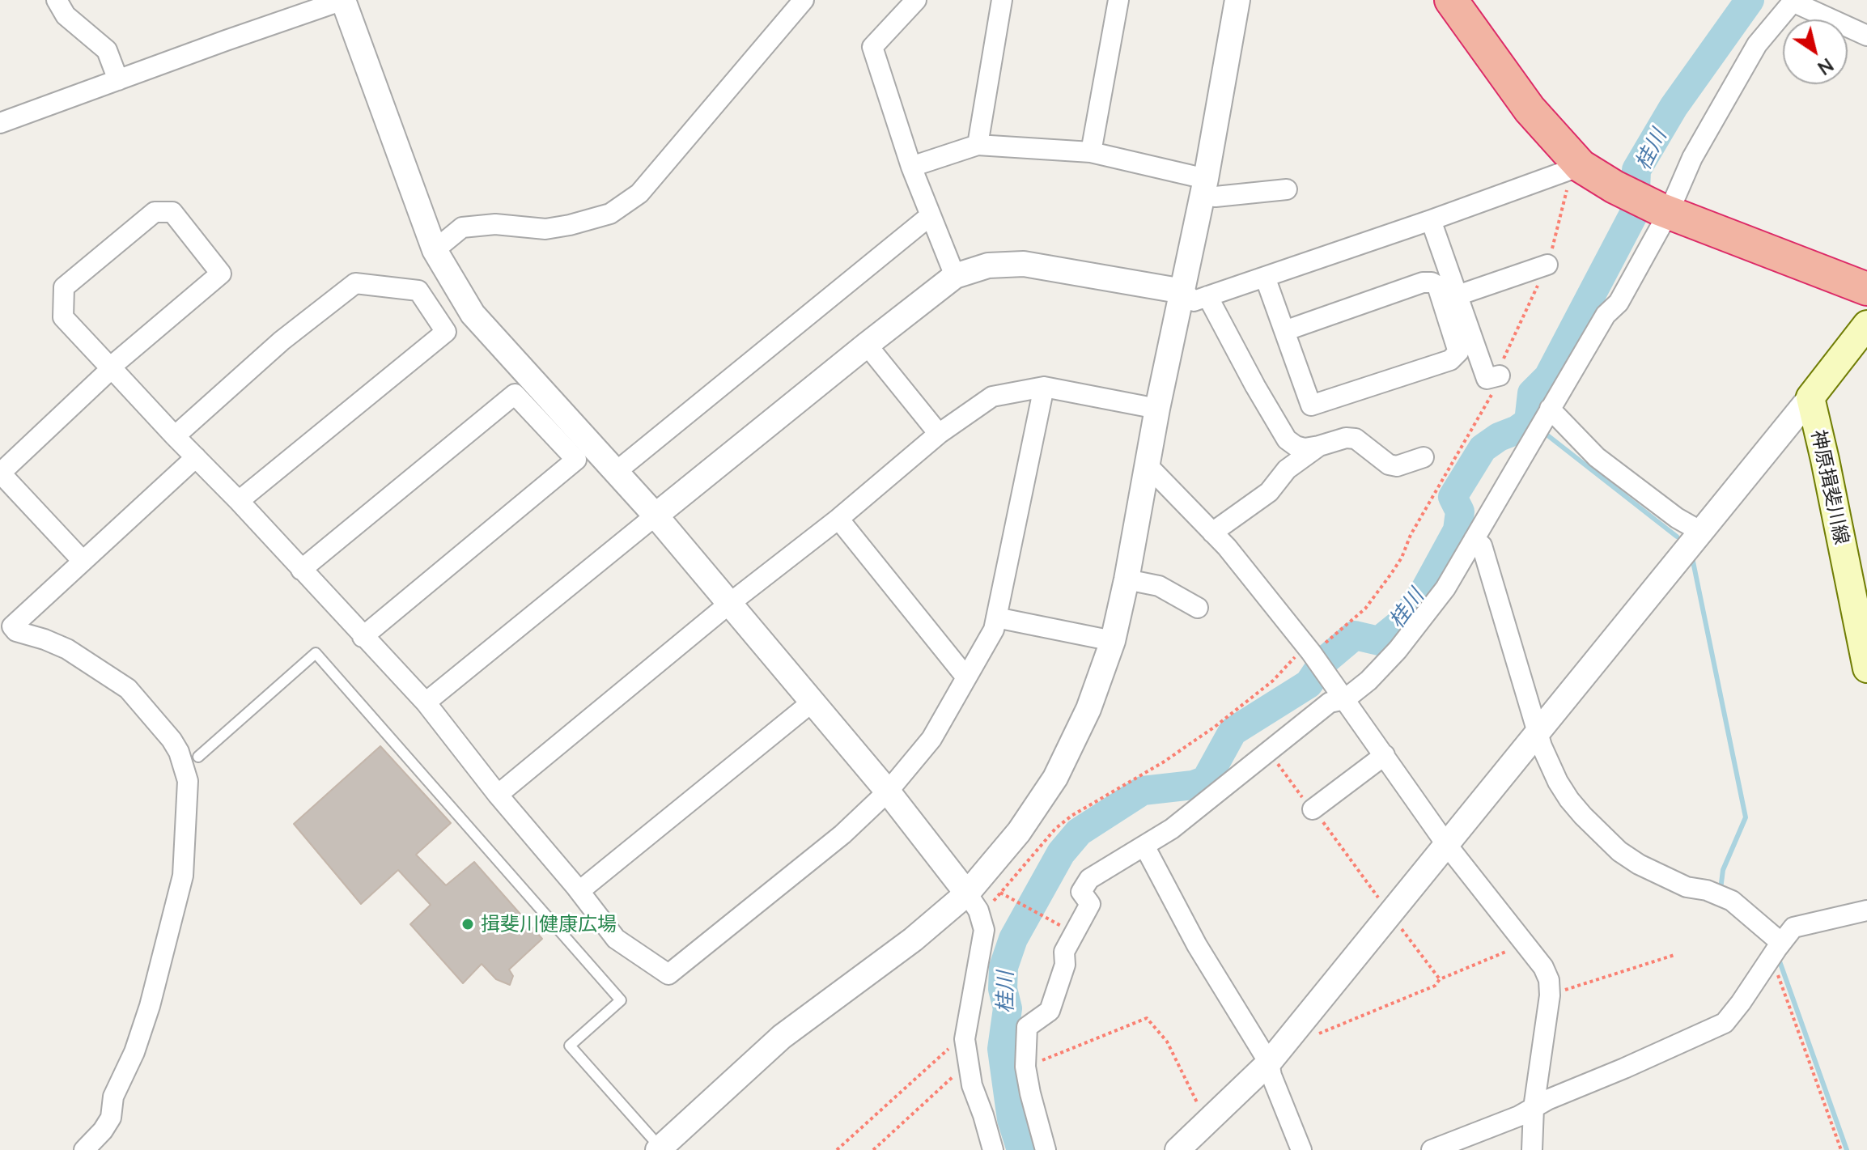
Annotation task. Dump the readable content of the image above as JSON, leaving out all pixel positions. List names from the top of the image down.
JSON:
{
  "streets": {
    "main road": ["神原揖斐川線"]
  },
  "water": ["桂川"],
  "places": ["揖斐川健康広場"],
  "north": "bottom right"
}
